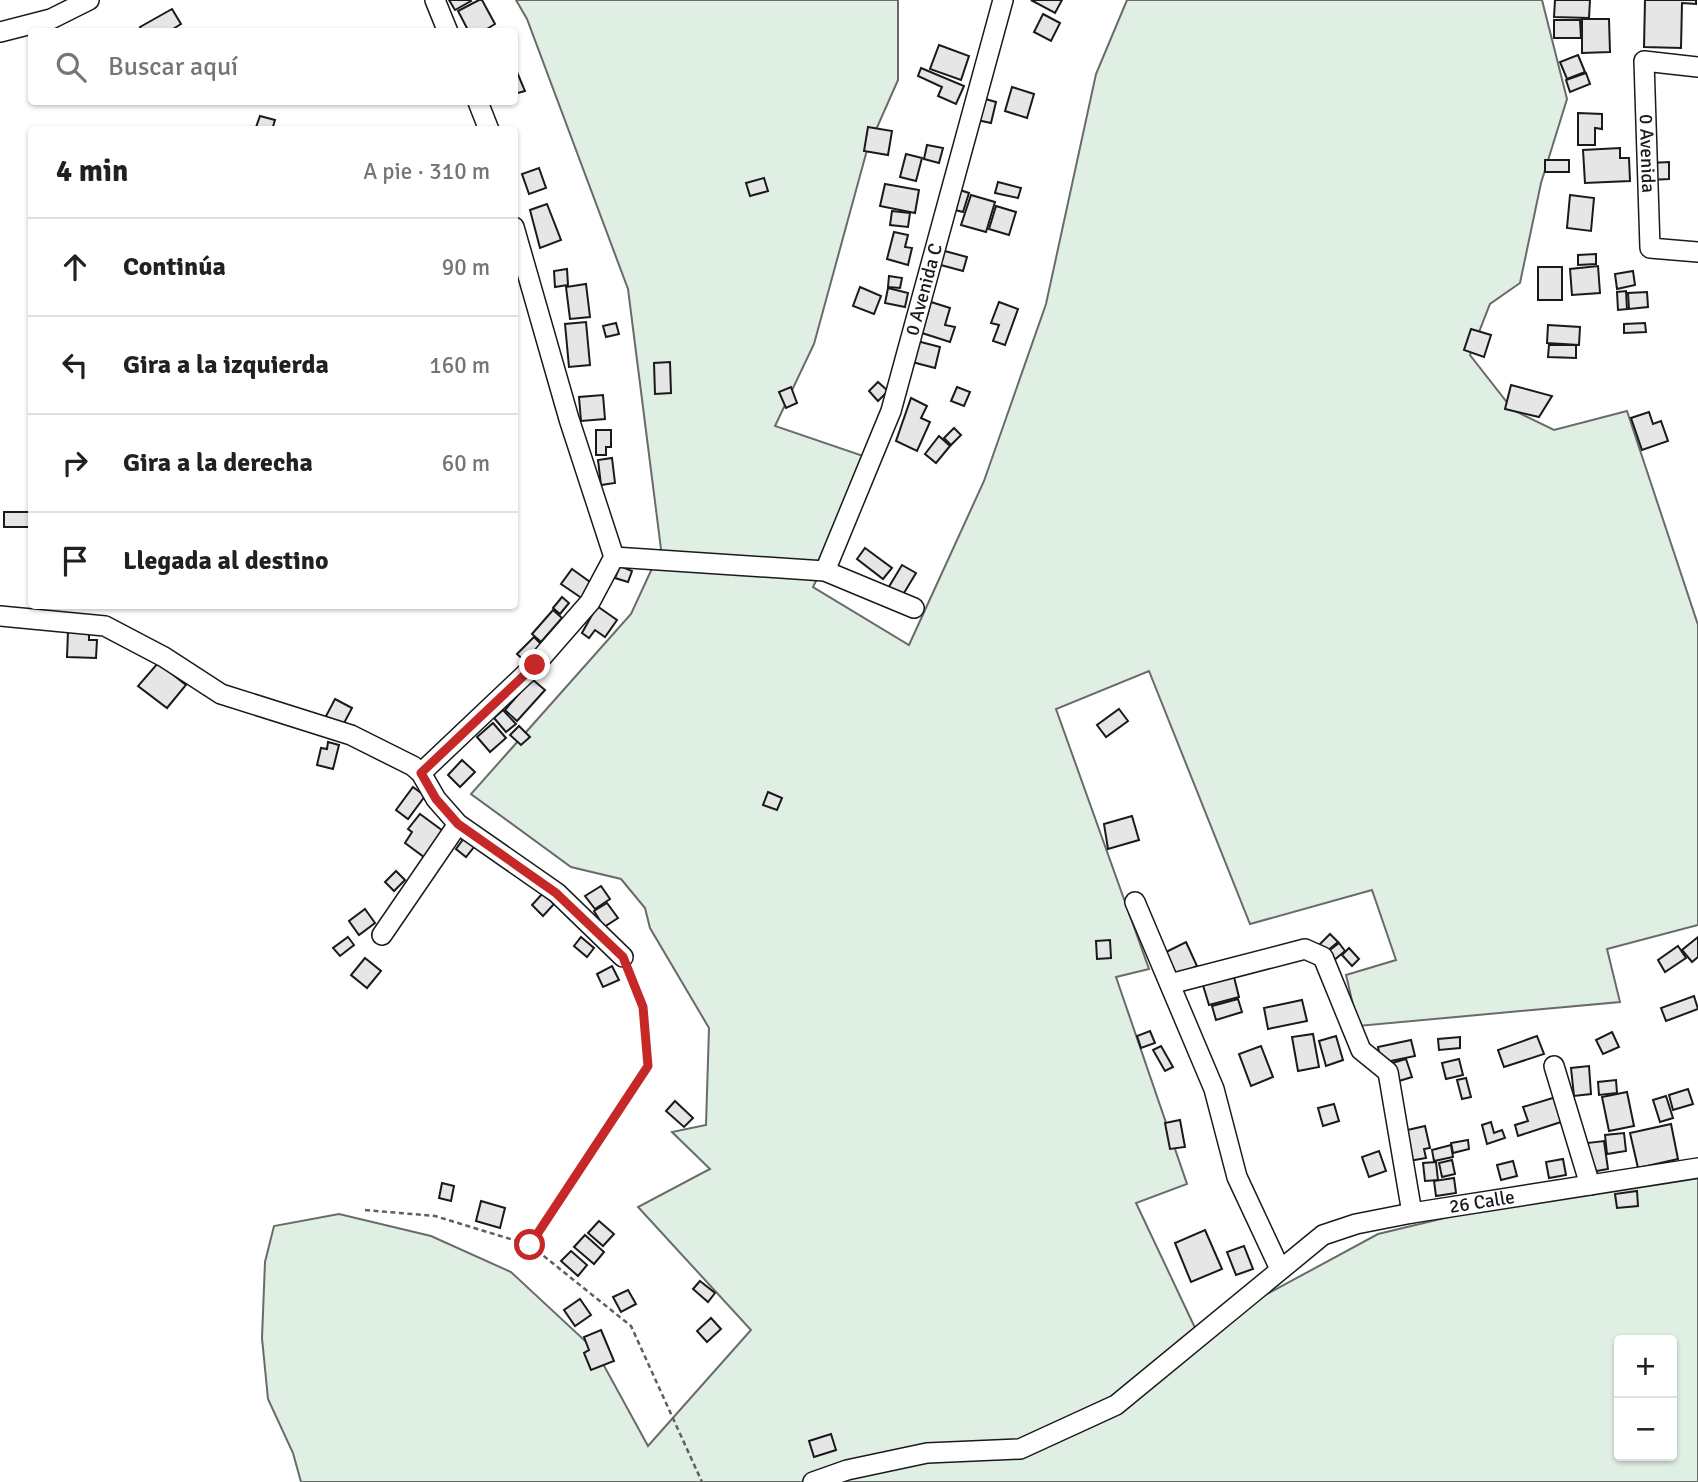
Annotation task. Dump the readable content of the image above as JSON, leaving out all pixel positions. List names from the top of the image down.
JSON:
{
  "streets": {
    "street": ["0 Avenida", "0 Avenida C", "26 Calle"]
  },
  "page": {
    "search": "Buscar aquí",
    "heading": ["4 min", "A pie · 310 m"],
    "list": [
      ["Continúa", "90 m"],
      ["Gira a la izquierda", "160 m"],
      ["Gira a la derecha", "60 m"],
      "Llegada al destino"
    ],
    "map_buttons": ["+", "−"]
  }
}
